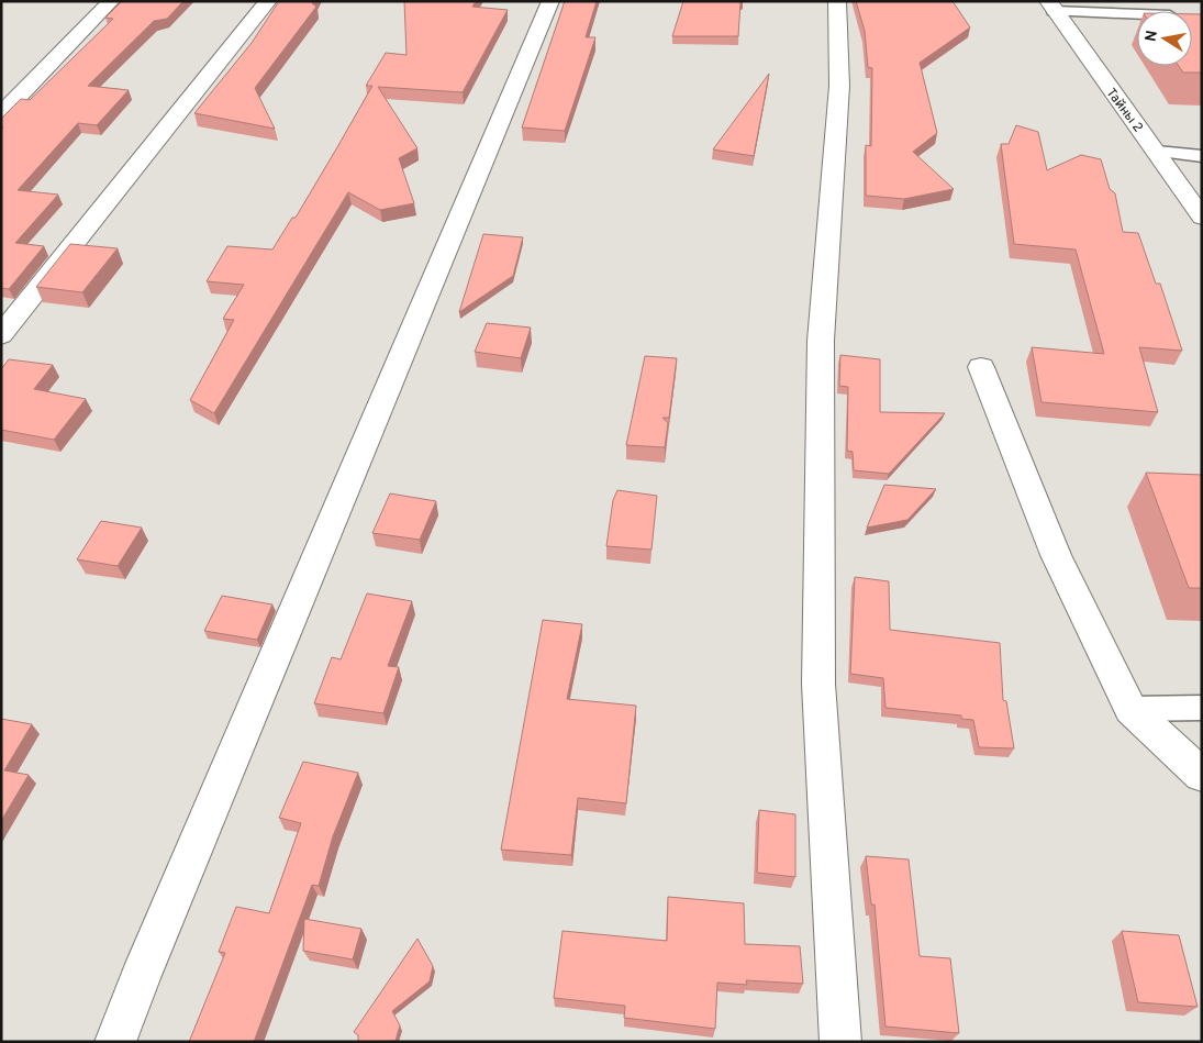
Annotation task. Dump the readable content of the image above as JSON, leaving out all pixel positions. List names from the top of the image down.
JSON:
{
  "streets": {
    "street": ["Тайны 2"]
  },
  "north": "left"
}
